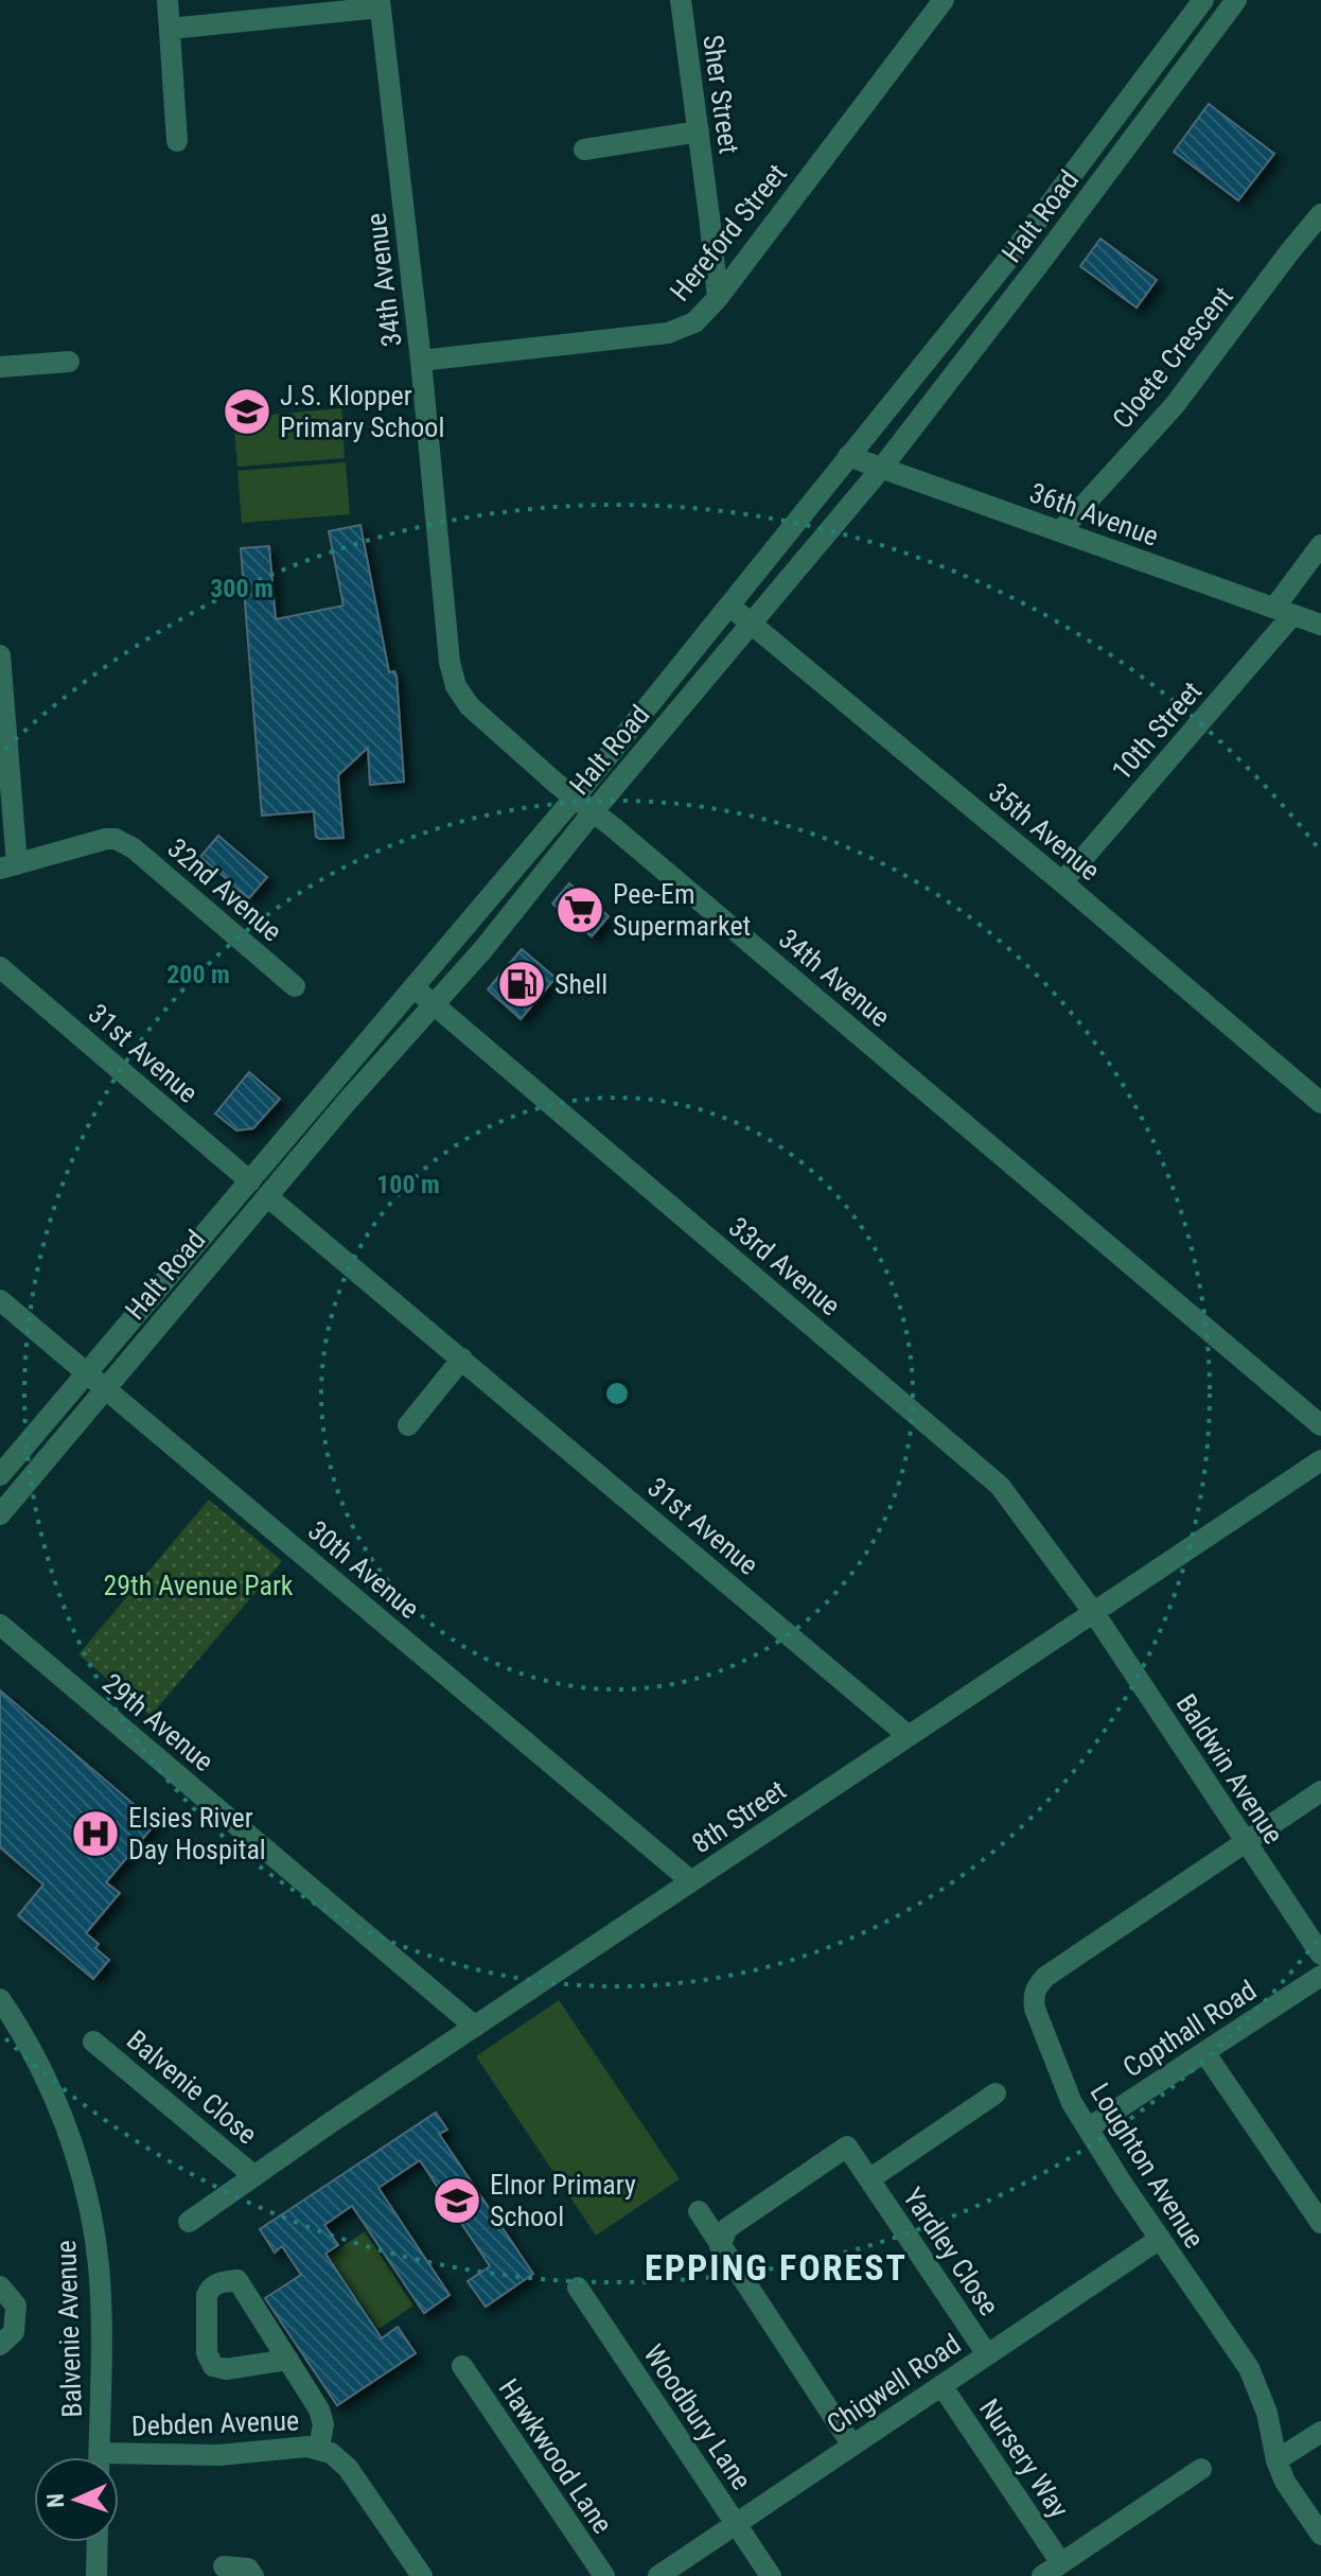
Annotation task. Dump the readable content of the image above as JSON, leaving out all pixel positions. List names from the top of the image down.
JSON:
{
  "streets": {
    "street": [
      "Sher Street",
      "Halt Road",
      "Hereford Street",
      "34th Avenue",
      "Cloete Crescent",
      "36th Avenue",
      "10th Street",
      "35th Avenue",
      "32nd Avenue",
      "31st Avenue",
      "33rd Avenue",
      "30th Avenue",
      "29th Avenue",
      "Baldwin Avenue",
      "8th Street",
      "Copthall Road",
      "Balvenie Close",
      "Loughton Avenue",
      "Yardley Close",
      "Balvenie Avenue",
      "Chigwell Road",
      "Woodbury Lane",
      "Debden Avenue",
      "Hawkwood Lane",
      "Nursery Way"
    ]
  },
  "crossings": [
    ["Sher Street", "Hereford Street"],
    ["Halt Road", "34th Avenue"],
    ["Halt Road", "36th Avenue"],
    ["Halt Road", "35th Avenue"],
    ["Halt Road", "31st Avenue"],
    ["Halt Road", "33rd Avenue"],
    ["Halt Road", "30th Avenue"],
    ["Hereford Street", "34th Avenue"],
    ["Cloete Crescent", "36th Avenue"],
    ["36th Avenue", "10th Street"],
    ["10th Street", "35th Avenue"],
    ["31st Avenue", "8th Street"],
    ["33rd Avenue", "Baldwin Avenue"],
    ["33rd Avenue", "8th Street"],
    ["30th Avenue", "8th Street"],
    ["29th Avenue", "8th Street"],
    ["Baldwin Avenue", "8th Street"],
    ["Baldwin Avenue", "Loughton Avenue"],
    ["8th Street", "Balvenie Close"],
    ["Copthall Road", "Loughton Avenue"],
    ["Loughton Avenue", "Chigwell Road"],
    ["Yardley Close", "Chigwell Road"],
    ["Chigwell Road", "Woodbury Lane"],
    ["Chigwell Road", "Nursery Way"]
  ],
  "districts": ["EPPING FOREST"],
  "parks": ["29th Avenue Park"],
  "places": {
    "school or university": ["J.S. Klopper Primary School", "Elnor Primary School"],
    "supermarket": ["Pee-Em Supermarket"],
    "fuel station": ["Shell"],
    "hospital": ["Elsies River Day Hospital"]
  },
  "north": "left",
  "rings": ["300 m", "200 m", "100 m"]
}
